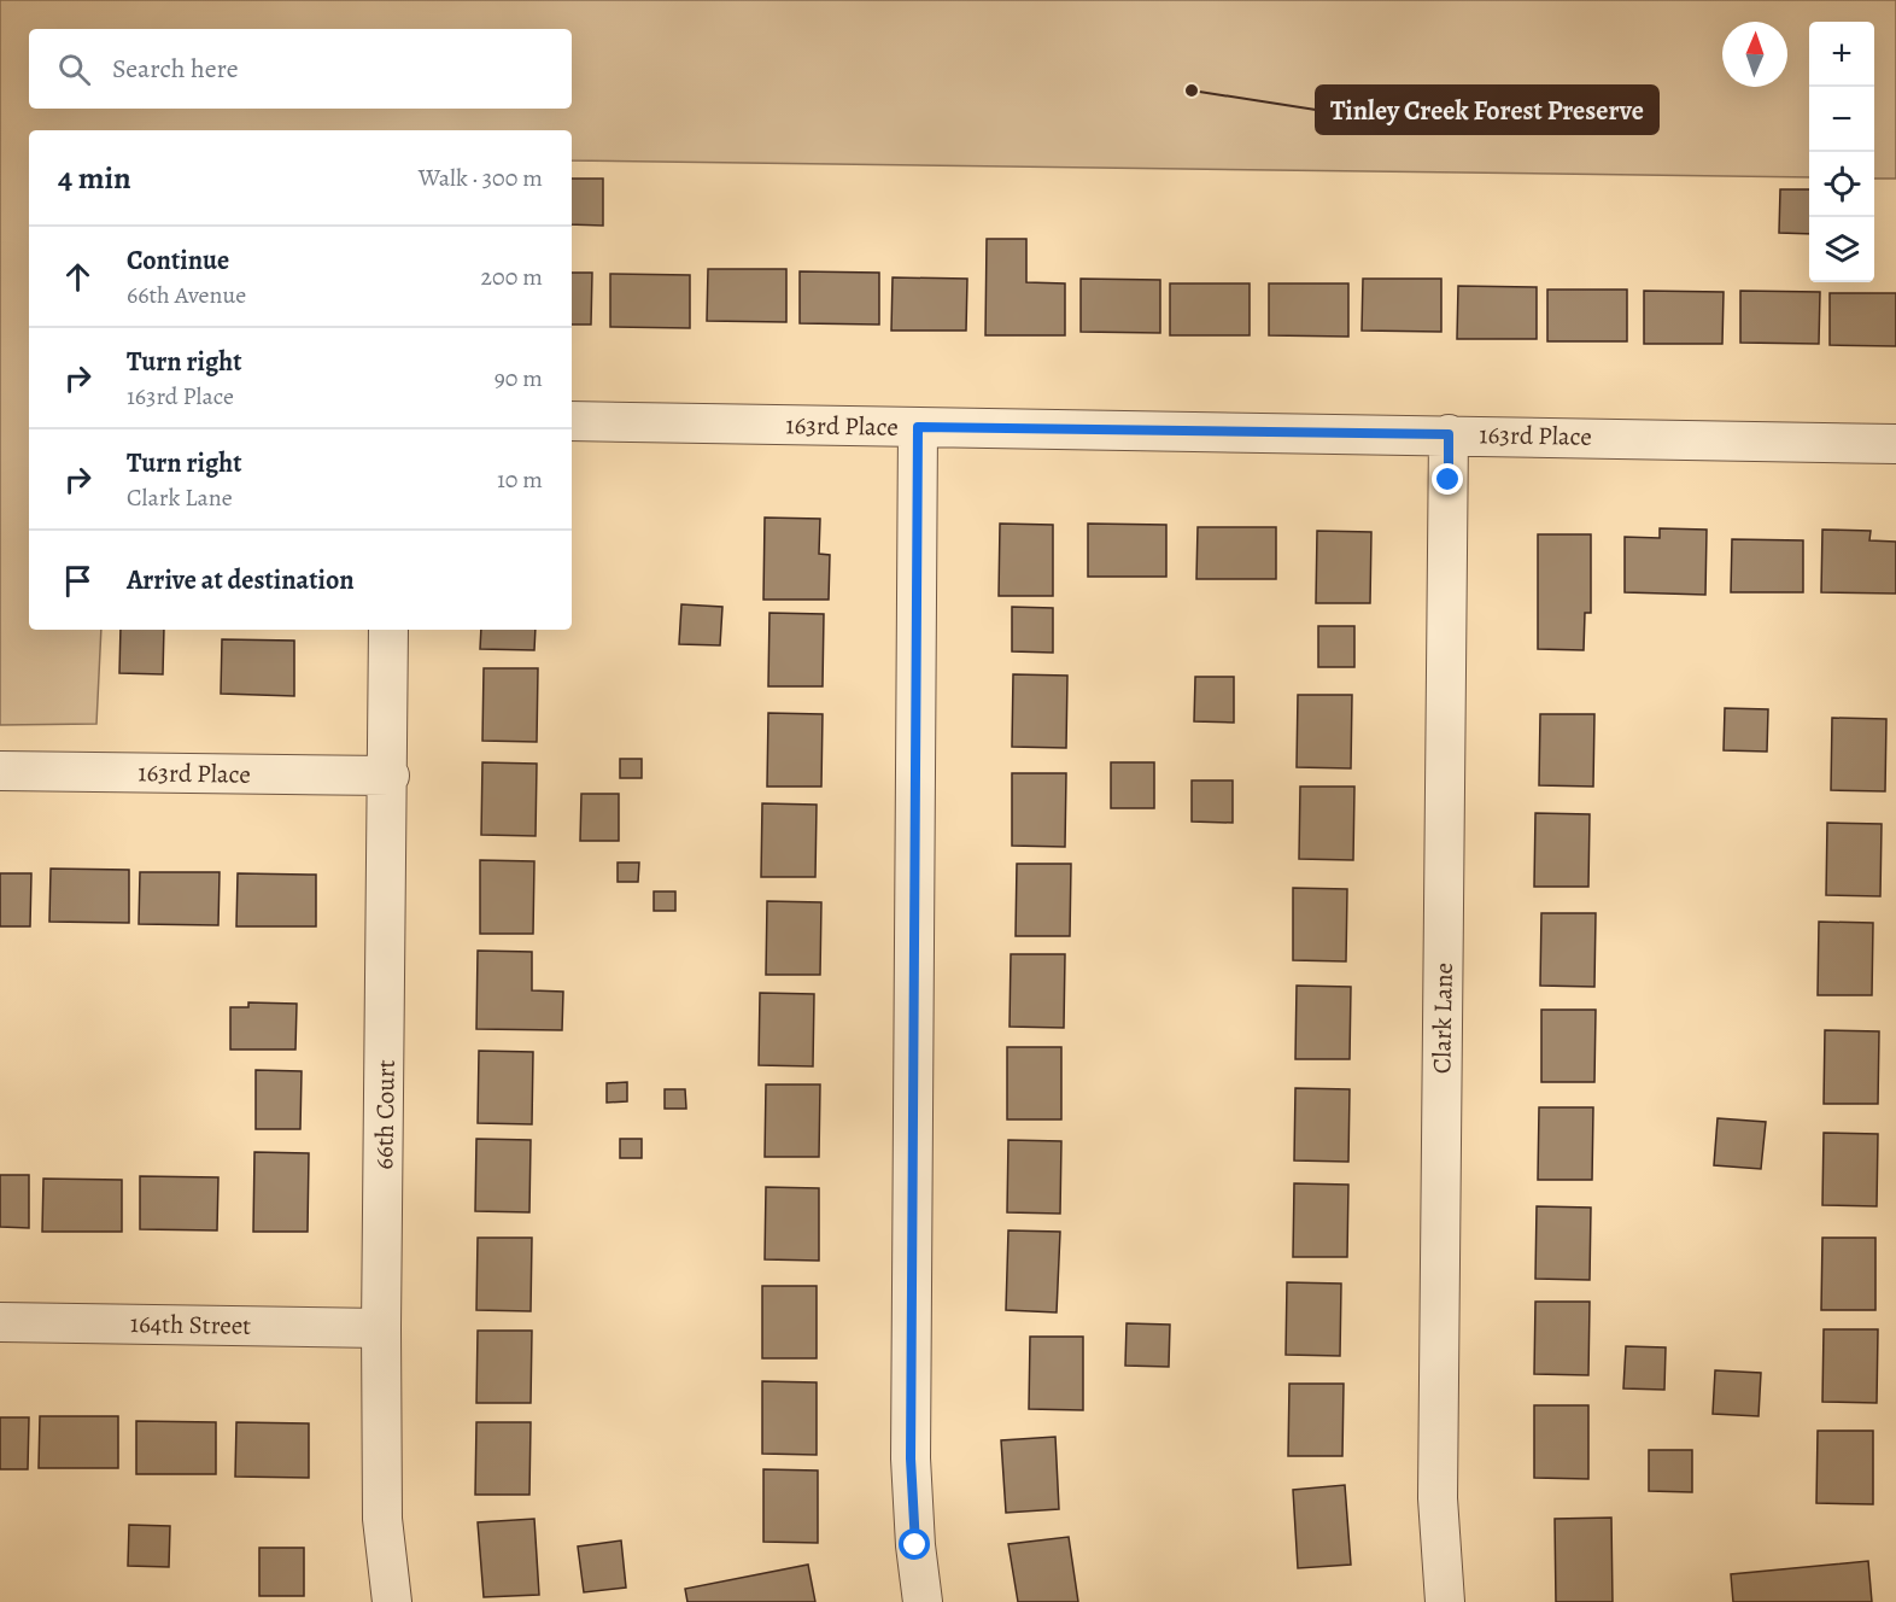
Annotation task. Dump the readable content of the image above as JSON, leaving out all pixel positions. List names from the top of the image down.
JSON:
{
  "streets": {
    "street": [
      "163rd Place",
      "Clark Lane",
      "66th Court",
      "164th Street"
    ]
  },
  "crossings": [
    ["163rd Place", "Clark Lane"],
    ["163rd Place", "66th Court"],
    ["66th Court", "164th Street"]
  ],
  "places": ["Tinley Creek Forest Preserve"],
  "north": "top",
  "page": {
    "map_buttons": ["+", "−"],
    "search": "Search here",
    "heading": ["4 min", "Walk · 300 m"],
    "list": [
      ["Continue", "66th Avenue", "200 m"],
      ["Turn right", "163rd Place", "90 m"],
      ["Turn right", "Clark Lane", "10 m"],
      "Arrive at destination"
    ]
  }
}
